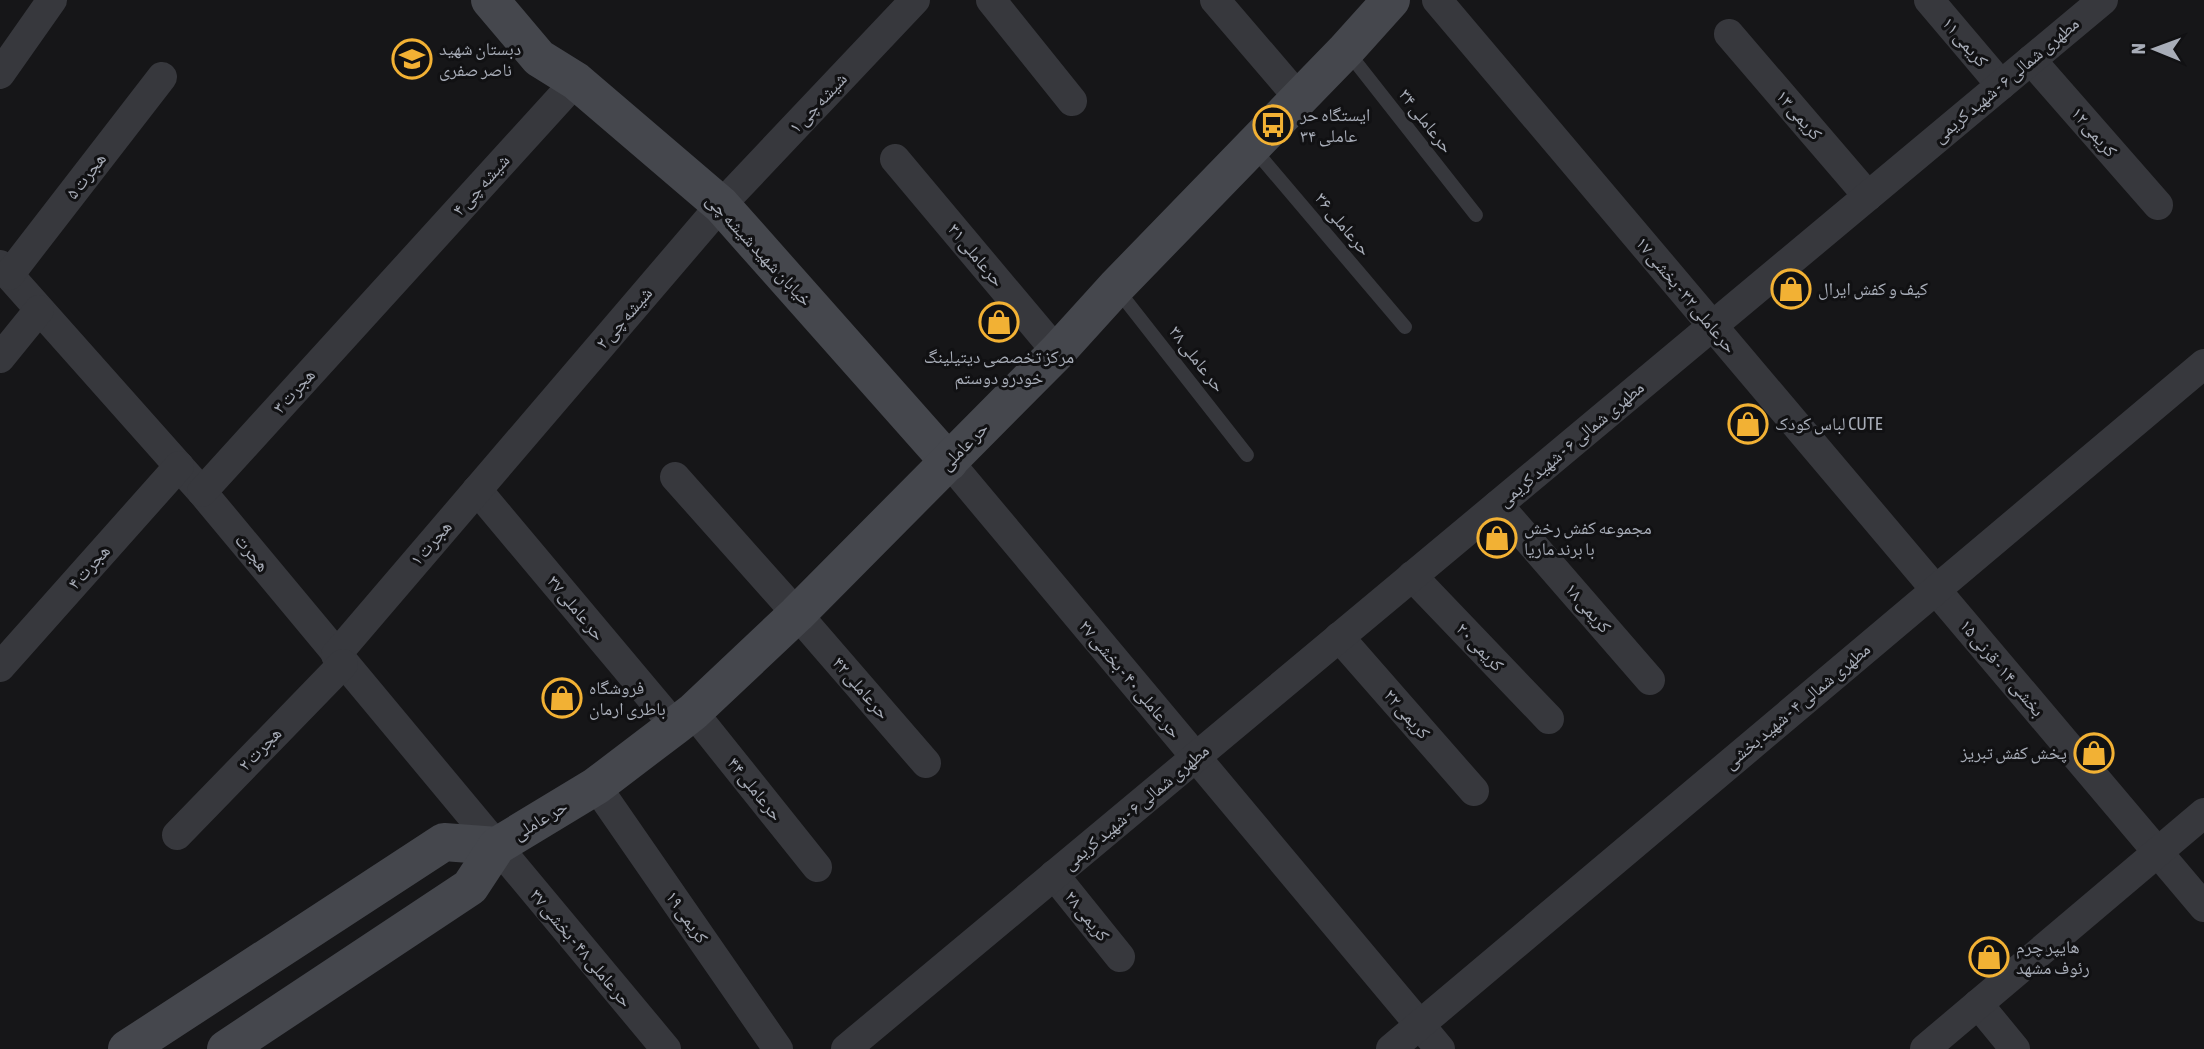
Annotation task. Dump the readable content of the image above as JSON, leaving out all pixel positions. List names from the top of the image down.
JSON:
{
  "streets": {
    "main road": ["خیابان شهید شیشه چی", "حر عاملی"],
    "street": [
      "کریمی ۱۱",
      "مطهری شمالی ۶ - شهید کریمی",
      "شیشه چی ۱",
      "کریمی ۱۳",
      "کریمی ۱۲",
      "هجرت ۵",
      "شیشه چی ۴",
      "حرعاملی ۳۱",
      "حرعاملی ۳۲ - بخشی ۱۷",
      "شیشه چی ۲",
      "هجرت ۳",
      "هجرت ۱",
      "هجرت",
      "هجرت ۴",
      "حر عاملی ۳۷",
      "کریمی ۱۸",
      "کریمی ۲۰",
      "بخشی ۱۴ - قرنی ۱۵",
      "حر عاملی ۴۰ - بخشی ۲۷",
      "حرعاملی ۴۲",
      "مطهری شمالی ۴ - شهید بخشی",
      "کریمی ۲۲",
      "هجرت ۲",
      "حرعاملی ۴۴",
      "کریمی ۲۸",
      "کریمی ۱۹",
      "حر عاملی ۴۸ - بخشی ۳۷"
    ],
    "lane": ["حرعاملی ۳۴", "حرعاملی ۳۶", "حر عاملی ۳۸"]
  },
  "crossings": [
    ["کریمی ۱۱", "مطهری شمالی ۶ - شهید کریمی"],
    ["مطهری شمالی ۶ - شهید کریمی", "کریمی ۱۳"],
    ["مطهری شمالی ۶ - شهید کریمی", "کریمی ۱۲"],
    ["مطهری شمالی ۶ - شهید کریمی", "حرعاملی ۳۲ - بخشی ۱۷"],
    ["مطهری شمالی ۶ - شهید کریمی", "کریمی ۱۸"],
    ["مطهری شمالی ۶ - شهید کریمی", "کریمی ۲۰"],
    ["مطهری شمالی ۶ - شهید کریمی", "حر عاملی ۴۰ - بخشی ۲۷"],
    ["مطهری شمالی ۶ - شهید کریمی", "کریمی ۲۲"],
    ["مطهری شمالی ۶ - شهید کریمی", "کریمی ۲۸"],
    ["شیشه چی ۱", "خیابان شهید شیشه چی"],
    ["شیشه چی ۱", "شیشه چی ۲"],
    ["حرعاملی ۳۴", "حر عاملی"],
    ["هجرت ۵", "هجرت"],
    ["شیشه چی ۴", "خیابان شهید شیشه چی"],
    ["شیشه چی ۴", "هجرت ۳"],
    ["حرعاملی ۳۶", "حر عاملی"],
    ["خیابان شهید شیشه چی", "شیشه چی ۲"],
    ["خیابان شهید شیشه چی", "حر عاملی"],
    ["خیابان شهید شیشه چی", "حر عاملی ۴۰ - بخشی ۲۷"],
    ["حرعاملی ۳۱", "حر عاملی"],
    ["حرعاملی ۳۲ - بخشی ۱۷", "بخشی ۱۴ - قرنی ۱۵"],
    ["حرعاملی ۳۲ - بخشی ۱۷", "مطهری شمالی ۴ - شهید بخشی"],
    ["شیشه چی ۲", "هجرت ۱"],
    ["حر عاملی ۳۸", "حر عاملی"],
    ["هجرت ۳", "هجرت"],
    ["حر عاملی", "هجرت"],
    ["حر عاملی", "حر عاملی ۳۷"],
    ["حر عاملی", "حر عاملی ۴۰ - بخشی ۲۷"],
    ["حر عاملی", "حرعاملی ۴۲"],
    ["حر عاملی", "حرعاملی ۴۴"],
    ["حر عاملی", "کریمی ۱۹"],
    ["حر عاملی", "حر عاملی ۴۸ - بخشی ۳۷"],
    ["هجرت ۱", "هجرت"],
    ["هجرت ۱", "حر عاملی ۳۷"],
    ["هجرت ۱", "هجرت ۲"],
    ["هجرت", "هجرت ۴"],
    ["هجرت", "هجرت ۲"],
    ["هجرت", "حر عاملی ۴۸ - بخشی ۳۷"],
    ["حر عاملی ۳۷", "حرعاملی ۴۴"],
    ["بخشی ۱۴ - قرنی ۱۵", "مطهری شمالی ۴ - شهید بخشی"],
    ["حر عاملی ۴۰ - بخشی ۲۷", "مطهری شمالی ۴ - شهید بخشی"]
  ],
  "places": {
    "school or university": ["دبستان شهید ناصر صفری"],
    "bus stop": ["ایستگاه حر عاملی ۳۴"],
    "shop": [
      "کیف و کفش ایرال",
      "مرکز تخصصی دیتیلینگ خودرو دوستم",
      "لباس کودک CUTE",
      "مجموعه کفش رخش با برند ماریا",
      "فروشگاه باطری ارمان",
      "پخش کفش تبریز",
      "هایپر چرم رئوف مشهد"
    ]
  },
  "north": "left"
}
